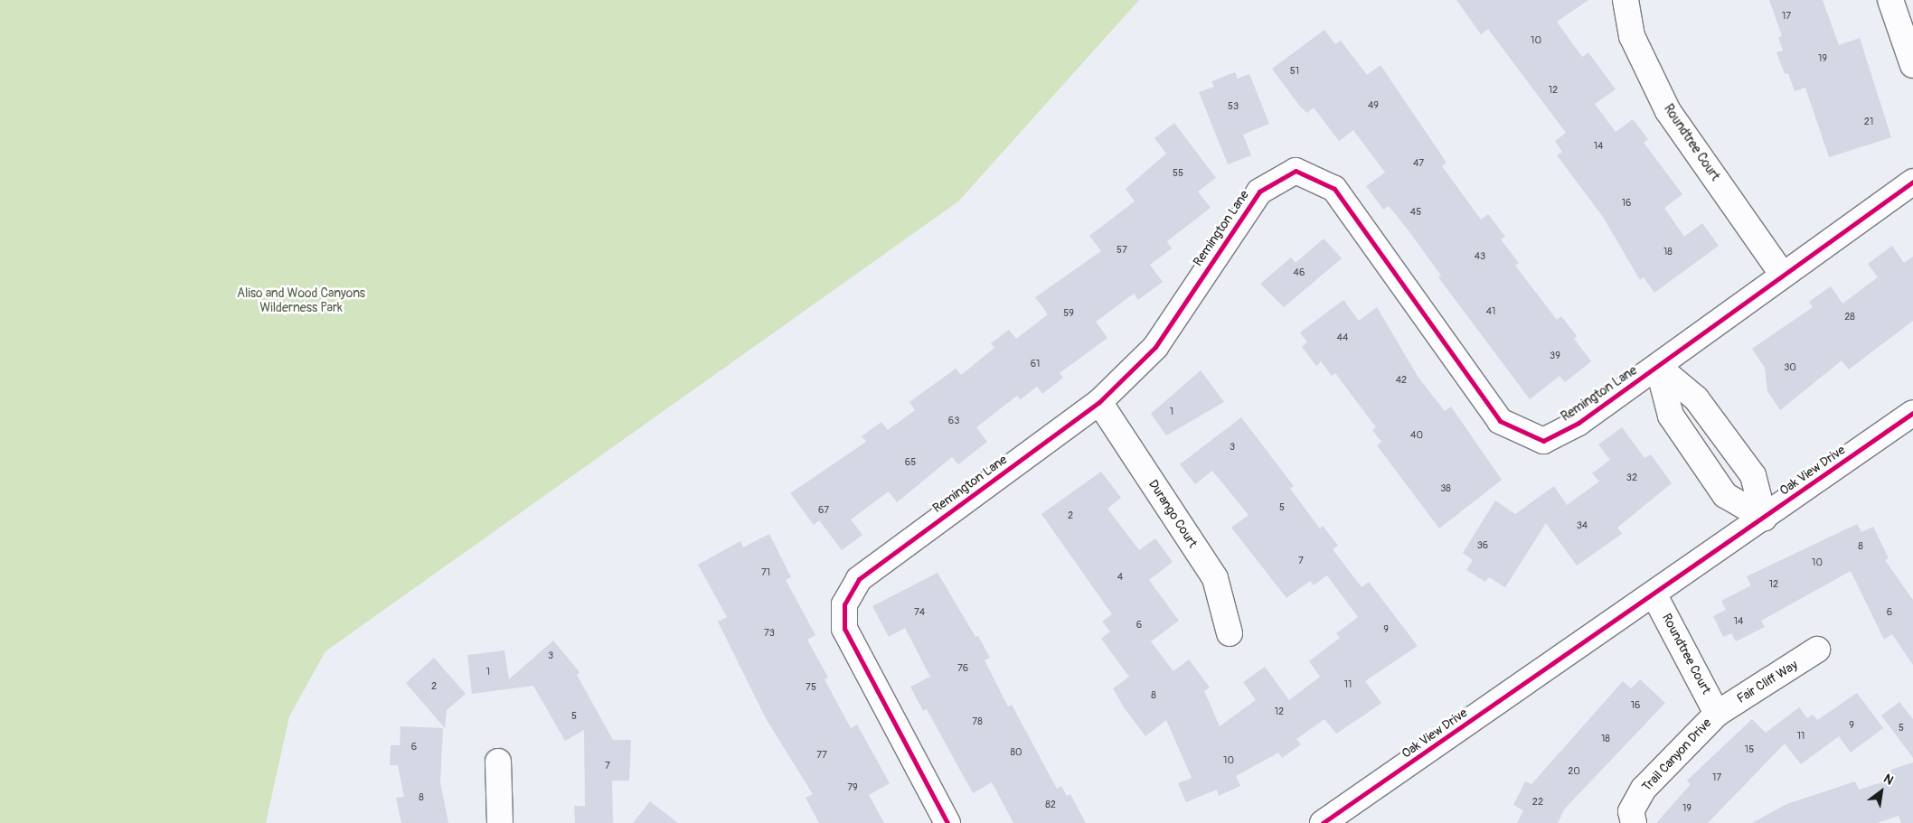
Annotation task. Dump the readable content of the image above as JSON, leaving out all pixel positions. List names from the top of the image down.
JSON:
{
  "streets": {
    "street": [
      "Roundtree Court",
      "Remington Lane",
      "Oak View Drive",
      "Durango Court",
      "Fair Cliff Way",
      "Trail Canyon Drive"
    ]
  },
  "crossings": [
    ["Roundtree Court", "Remington Lane"],
    ["Roundtree Court", "Oak View Drive"],
    ["Roundtree Court", "Fair Cliff Way"],
    ["Roundtree Court", "Trail Canyon Drive"],
    ["Remington Lane", "Durango Court"],
    ["Fair Cliff Way", "Trail Canyon Drive"]
  ],
  "parks": ["Aliso and Wood Canyons Wilderness Park"],
  "house_numbers": [
    "17",
    "10",
    "19",
    "51",
    "12",
    "49",
    "53",
    "21",
    "14",
    "47",
    "55",
    "16",
    "45",
    "57",
    "18",
    "43",
    "46",
    "41",
    "59",
    "28",
    "44",
    "39",
    "61",
    "30",
    "42",
    "1",
    "63",
    "40",
    "3",
    "65",
    "32",
    "38",
    "5",
    "67",
    "2",
    "34",
    "36",
    "8",
    "7",
    "10",
    "71",
    "4",
    "12",
    "74",
    "6",
    "14",
    "6",
    "9",
    "73",
    "3",
    "76",
    "1",
    "11",
    "2",
    "75",
    "8",
    "16",
    "12",
    "5",
    "78",
    "9",
    "5",
    "11",
    "18",
    "6",
    "15",
    "80",
    "77",
    "10",
    "7",
    "20",
    "17",
    "79",
    "8",
    "22",
    "82",
    "19"
  ],
  "north": "top right"
}
